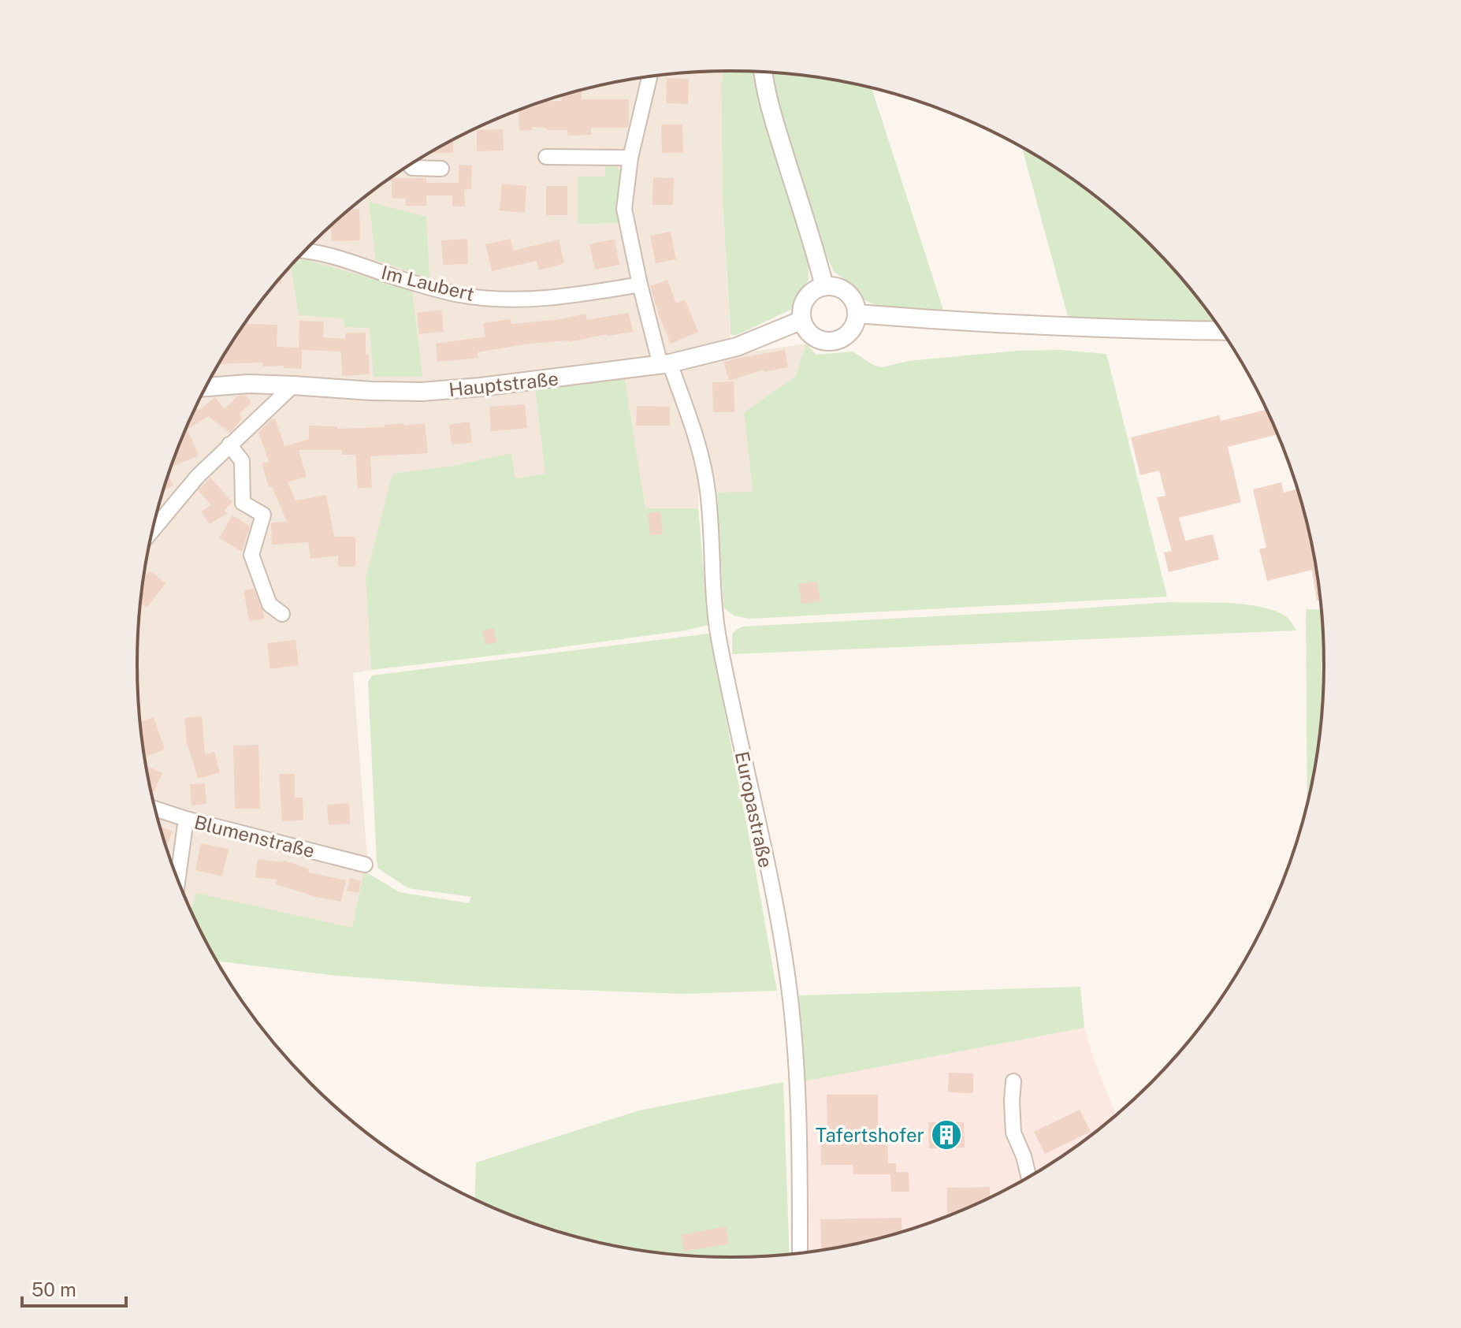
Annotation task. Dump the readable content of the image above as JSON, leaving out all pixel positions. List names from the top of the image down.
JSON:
{
  "streets": {
    "street": [
      "Im Laubert",
      "Hauptstraße",
      "Europastraße",
      "Blumenstraße"
    ]
  },
  "crossings": [
    ["Im Laubert", "Europastraße"],
    ["Hauptstraße", "Europastraße"]
  ],
  "places": {
    "building": ["Tafertshofer"]
  },
  "scale_bar": "50 m"
}
